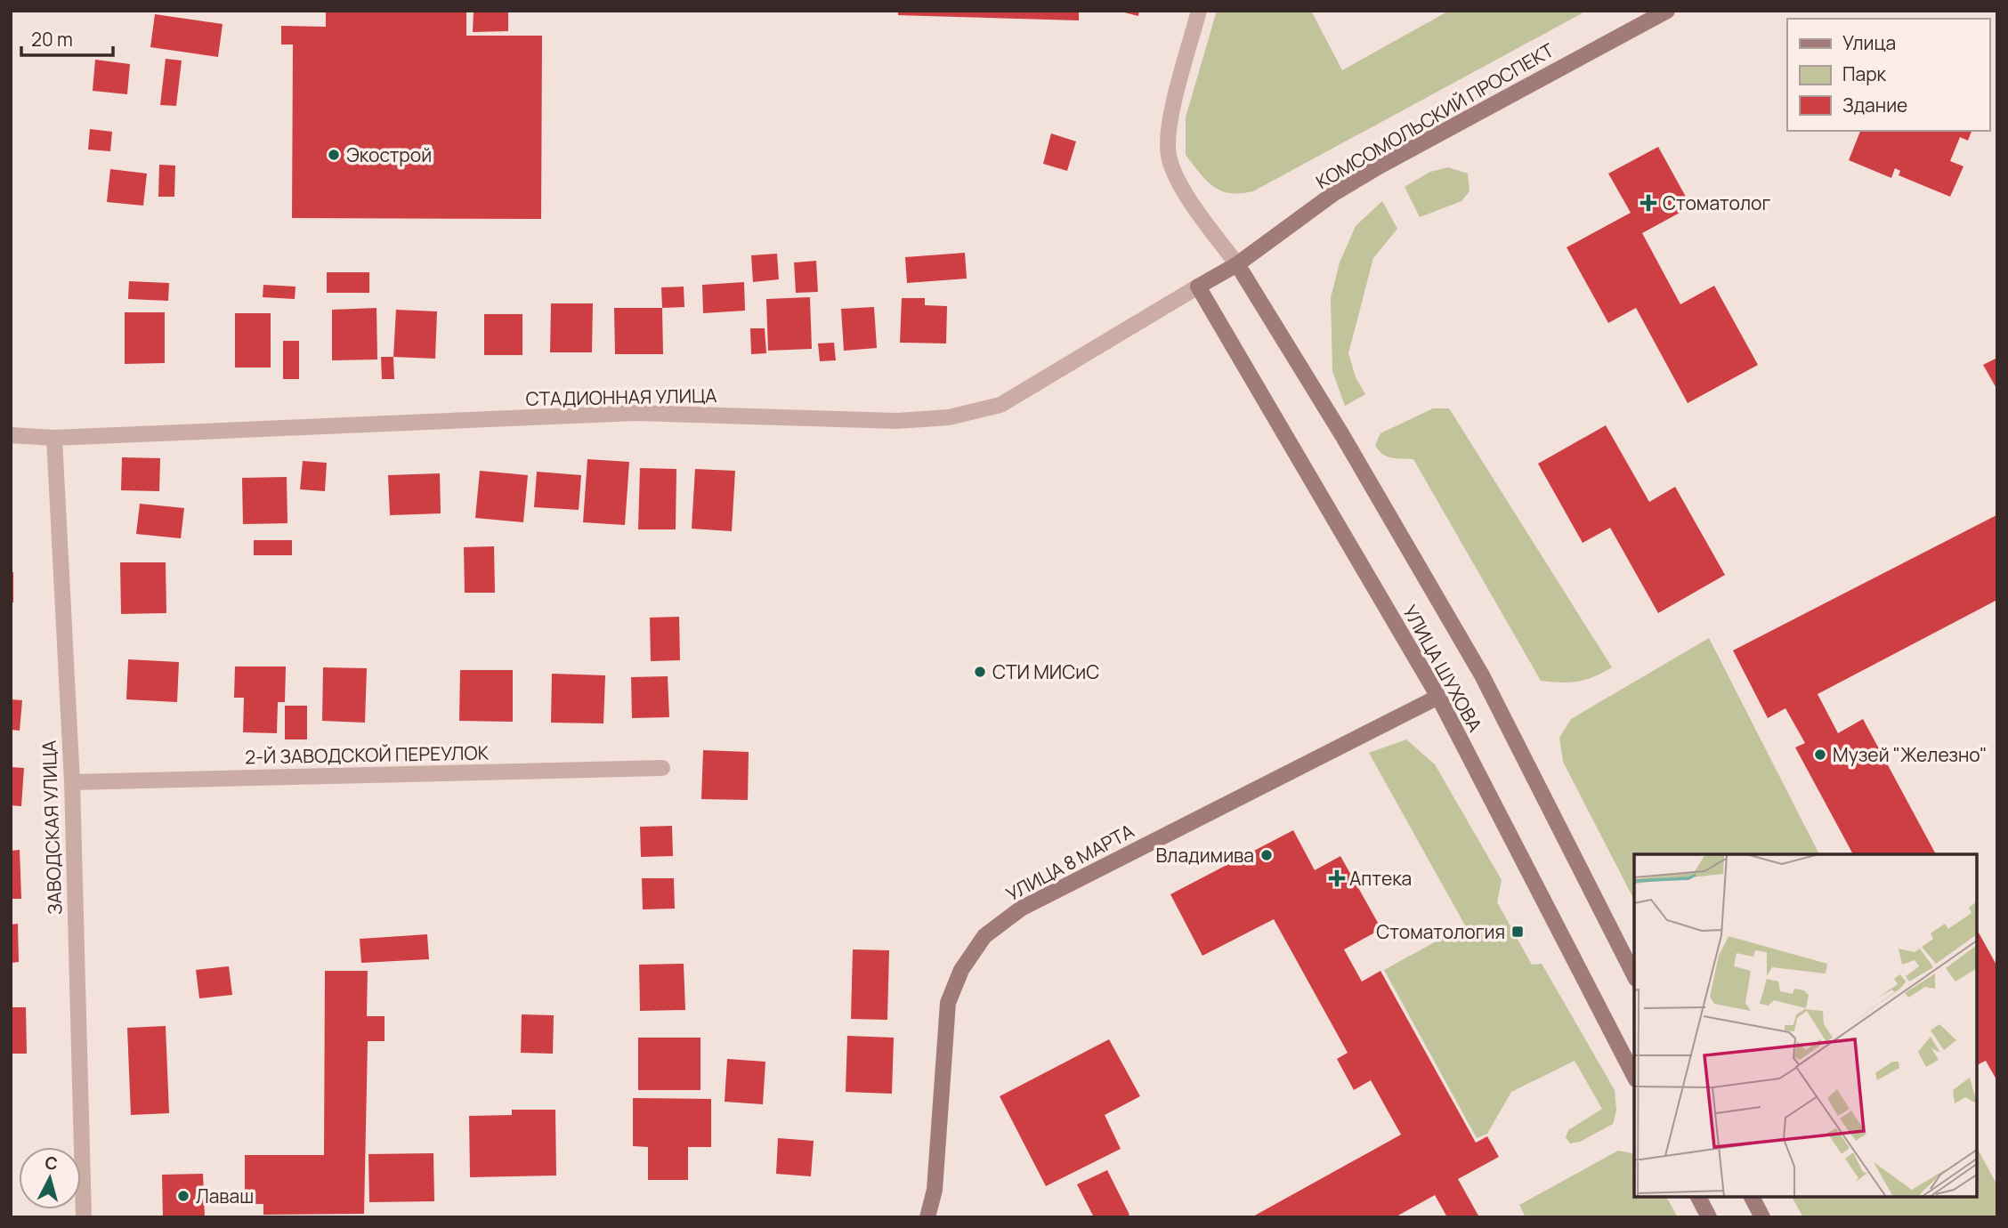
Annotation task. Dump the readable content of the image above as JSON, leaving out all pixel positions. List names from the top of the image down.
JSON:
{
  "streets": {
    "main road": ["КОМСОМОЛЬСКИЙ ПРОСПЕКТ", "УЛИЦА ШУХОВА", "УЛИЦА 8 МАРТА"],
    "street": ["СТАДИОННАЯ УЛИЦА", "2-Й ЗАВОДСКОЙ ПЕРЕУЛОК", "ЗАВОДСКАЯ УЛИЦА"]
  },
  "crossings": [
    ["КОМСОМОЛЬСКИЙ ПРОСПЕКТ", "СТАДИОННАЯ УЛИЦА"],
    ["КОМСОМОЛЬСКИЙ ПРОСПЕКТ", "УЛИЦА ШУХОВА"],
    ["СТАДИОННАЯ УЛИЦА", "УЛИЦА ШУХОВА"],
    ["СТАДИОННАЯ УЛИЦА", "ЗАВОДСКАЯ УЛИЦА"],
    ["УЛИЦА ШУХОВА", "УЛИЦА 8 МАРТА"],
    ["2-Й ЗАВОДСКОЙ ПЕРЕУЛОК", "ЗАВОДСКАЯ УЛИЦА"]
  ],
  "places": {
    "other": [
      "Экострой",
      "СТИ МИСиС",
      "Музей \"Железно\"",
      "Владимива",
      "Лаваш"
    ],
    "health": ["Стоматолог", "Аптека"],
    "transit": ["Стоматология"]
  },
  "legend": ["Улица", "Парк", "Здание"],
  "scale_bar": "20 m",
  "north": "top"
}
